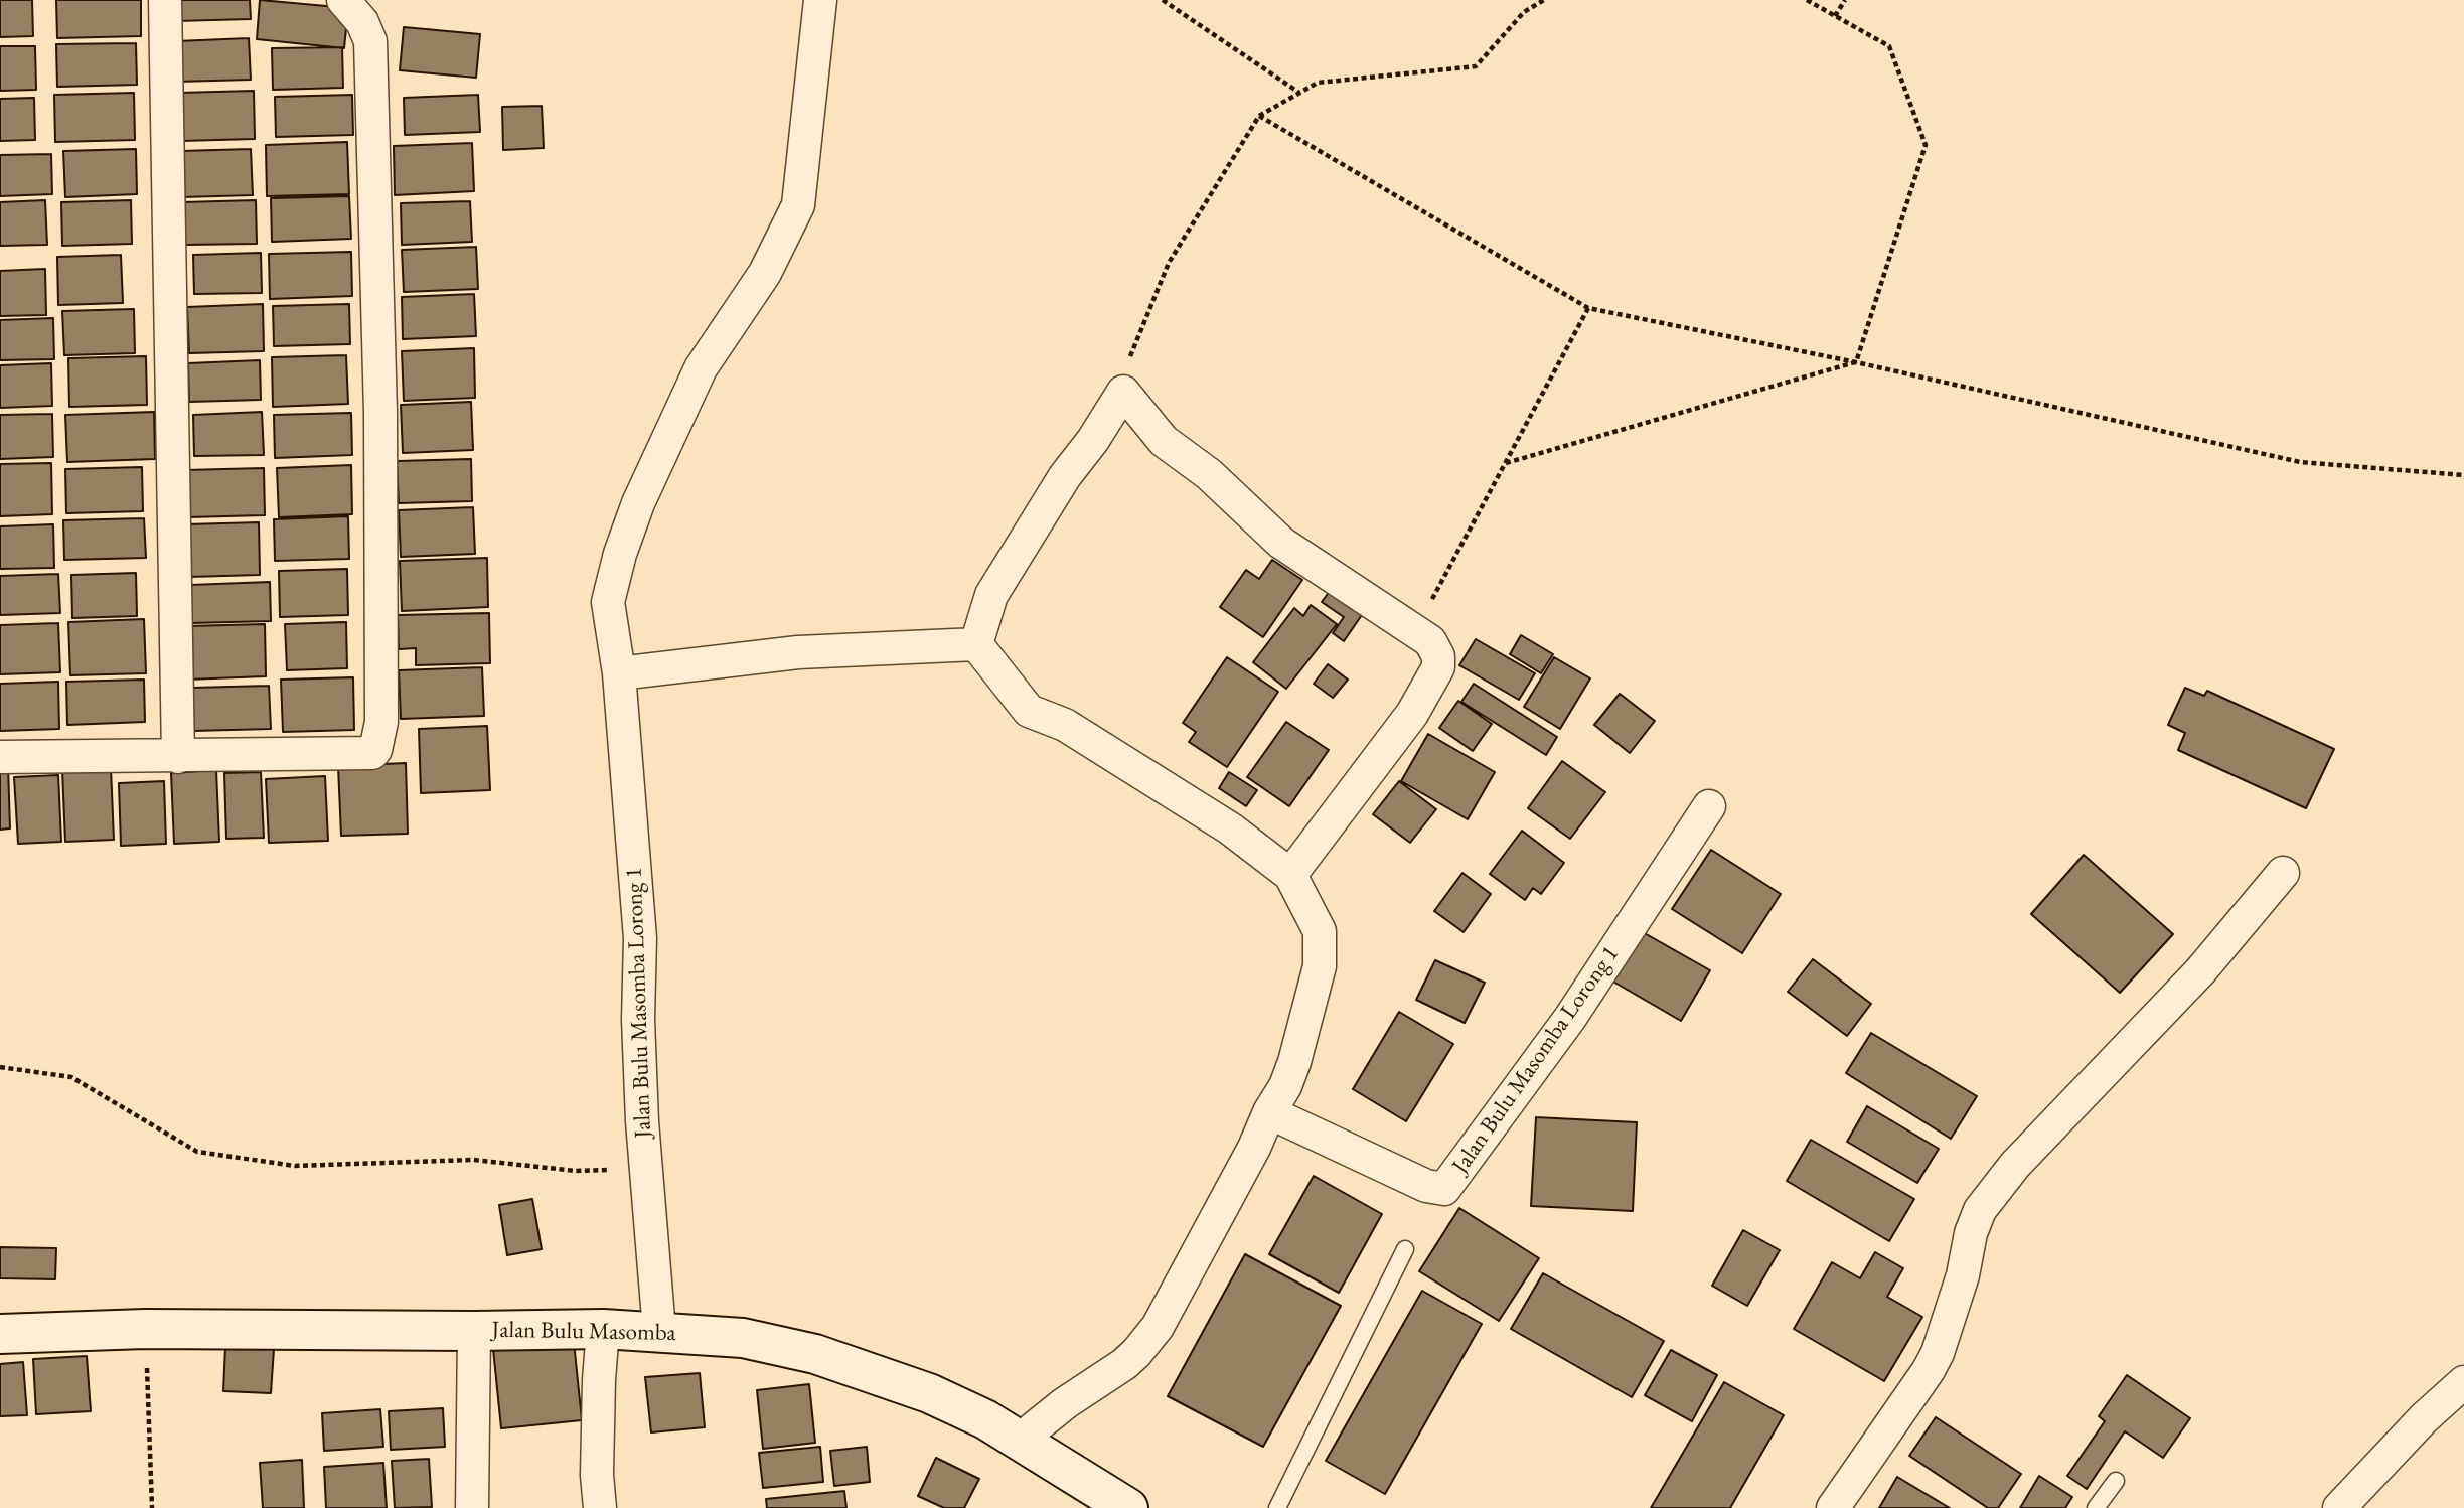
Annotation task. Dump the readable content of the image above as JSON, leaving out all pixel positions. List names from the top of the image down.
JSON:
{
  "streets": {
    "street": ["Jalan Bulu Masomba Lorong 1", "Jalan Bulu Masomba"]
  },
  "crossings": [
    ["Jalan Bulu Masomba Lorong 1", "Jalan Bulu Masomba"]
  ]
}
